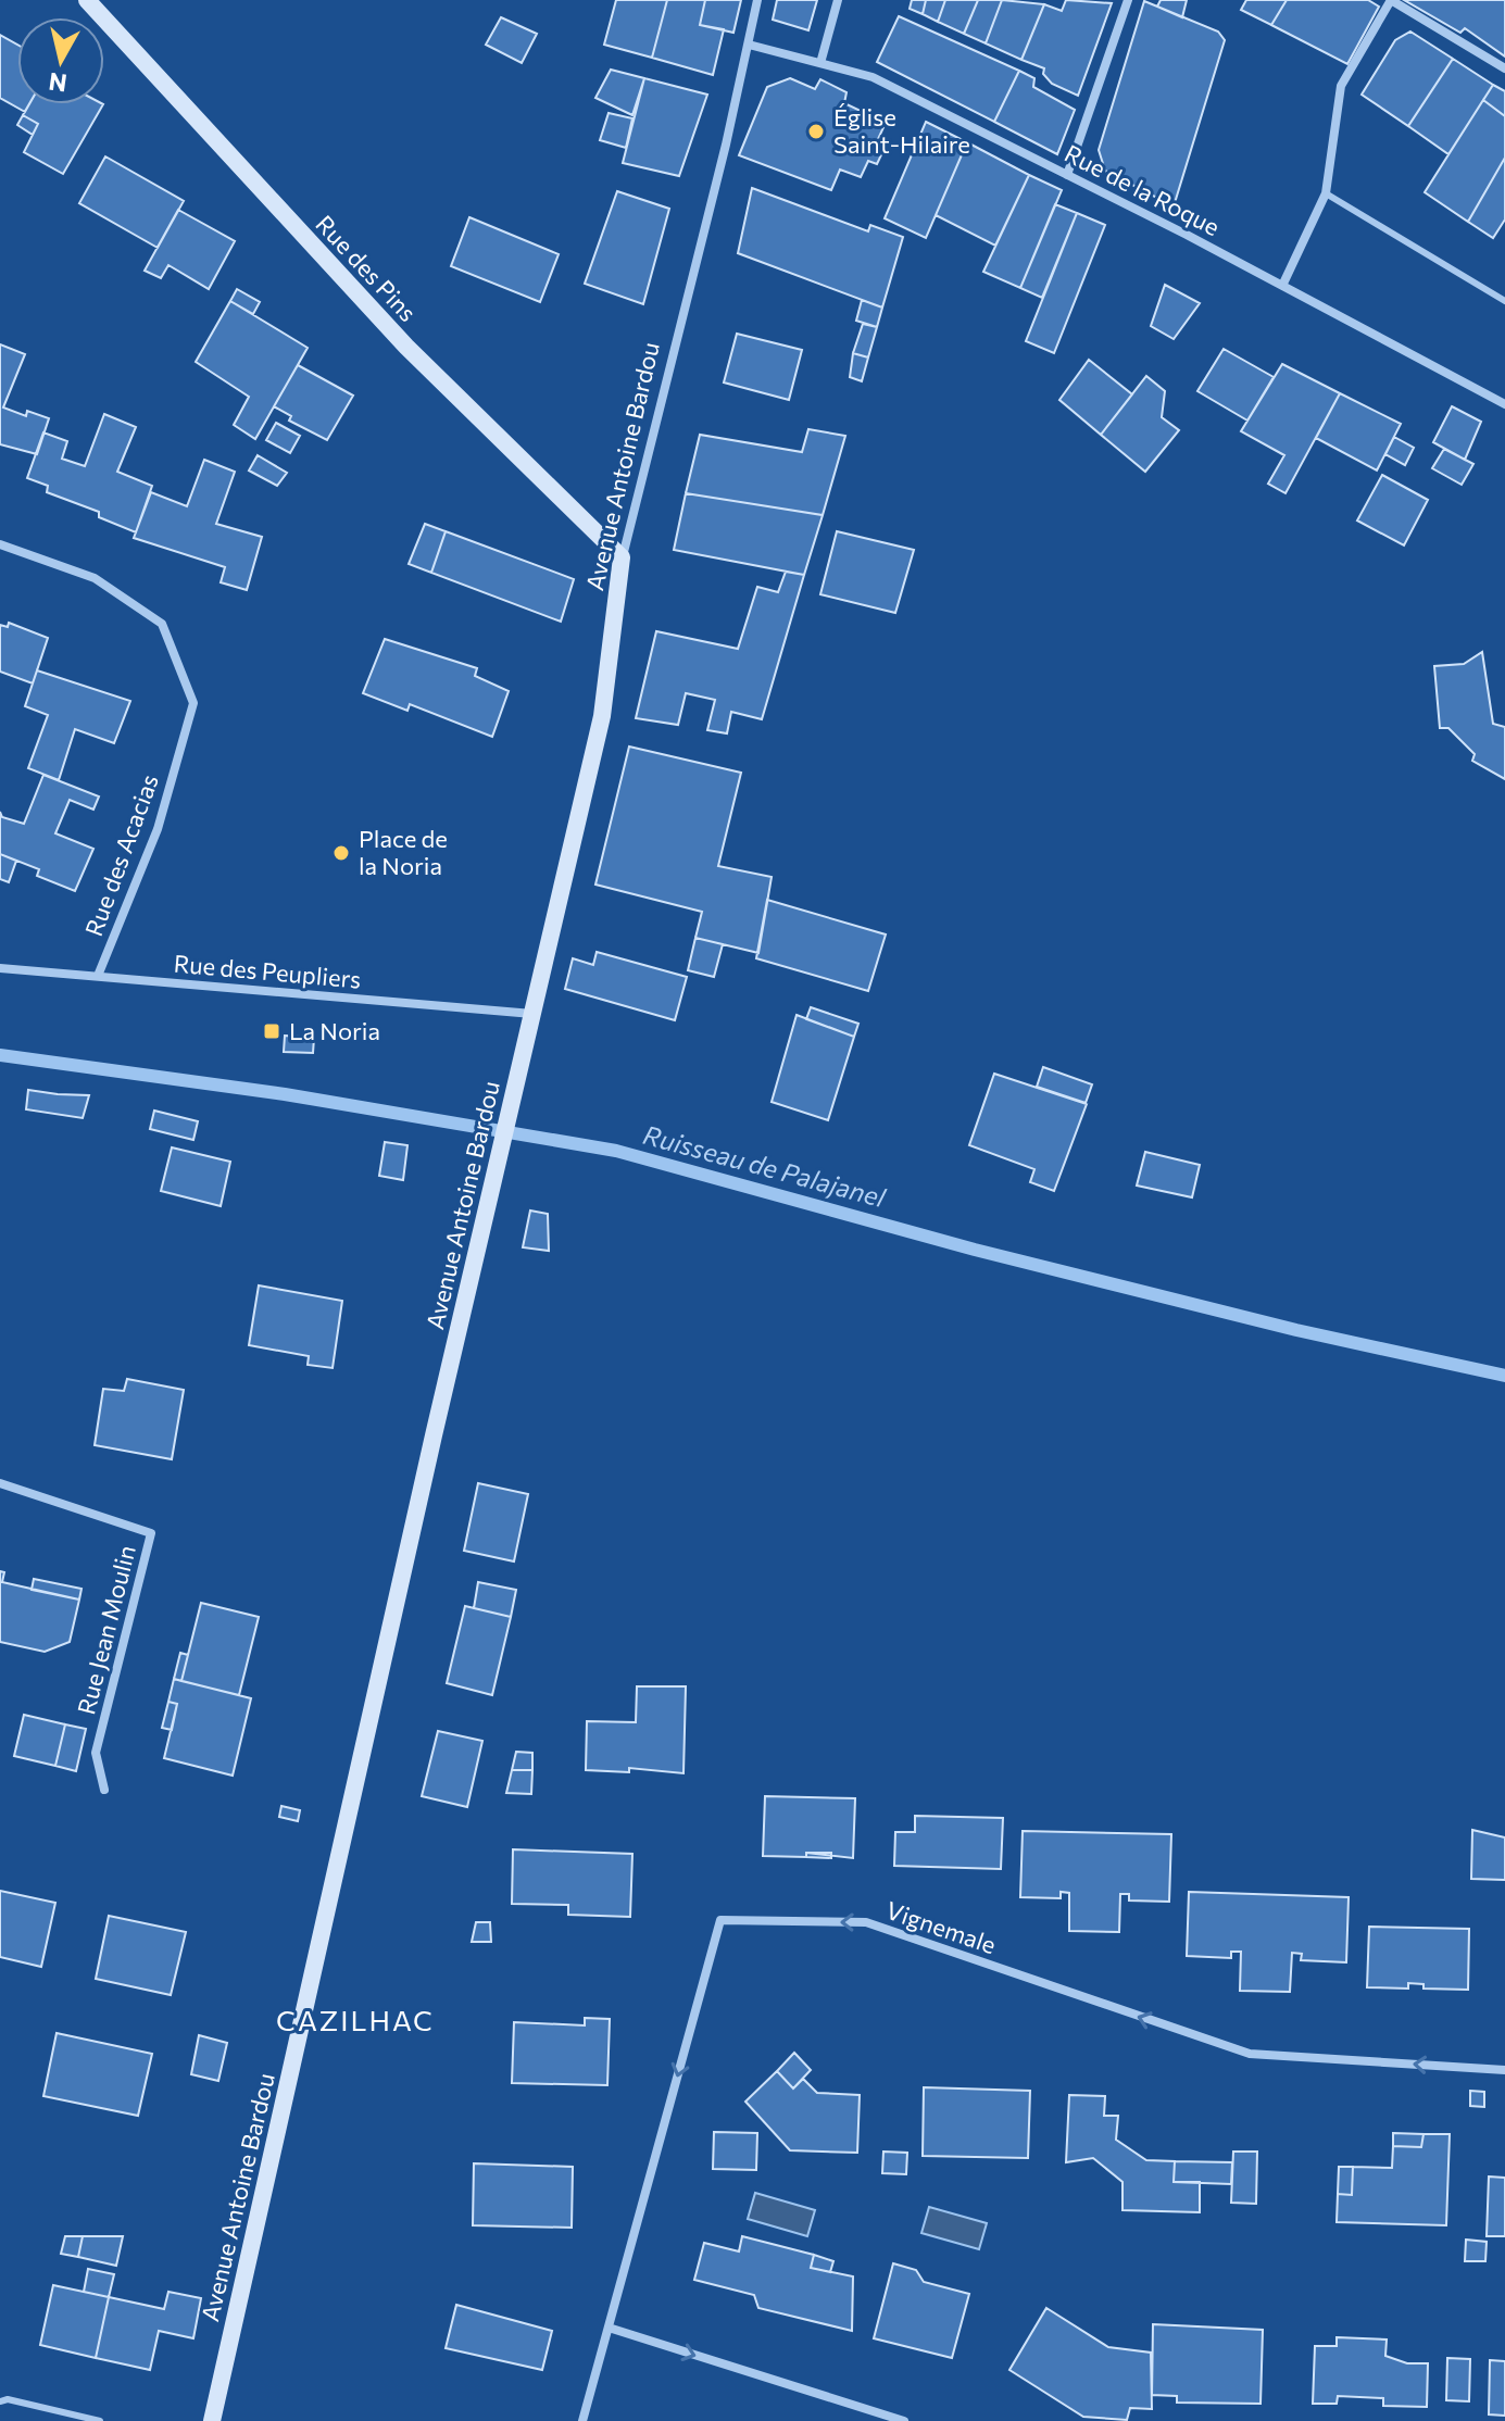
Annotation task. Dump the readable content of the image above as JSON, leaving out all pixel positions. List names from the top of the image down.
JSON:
{
  "streets": {
    "street": [
      "Rue de la Roque",
      "Rue des Pins",
      "Avenue Antoine Bardou",
      "Rue des Acacias",
      "Rue des Peupliers",
      "Rue Jean Moulin",
      "Vignemale"
    ]
  },
  "crossings": [
    ["Rue de la Roque", "Avenue Antoine Bardou"],
    ["Rue des Pins", "Avenue Antoine Bardou"],
    ["Avenue Antoine Bardou", "Rue des Peupliers"],
    ["Rue des Acacias", "Rue des Peupliers"]
  ],
  "districts": ["CAZILHAC"],
  "water": ["Ruisseau de Palajanel"],
  "places": {
    "other": ["Église Saint-Hilaire", "Place de la Noria"],
    "transit": ["La Noria"]
  },
  "north": "bottom"
}
